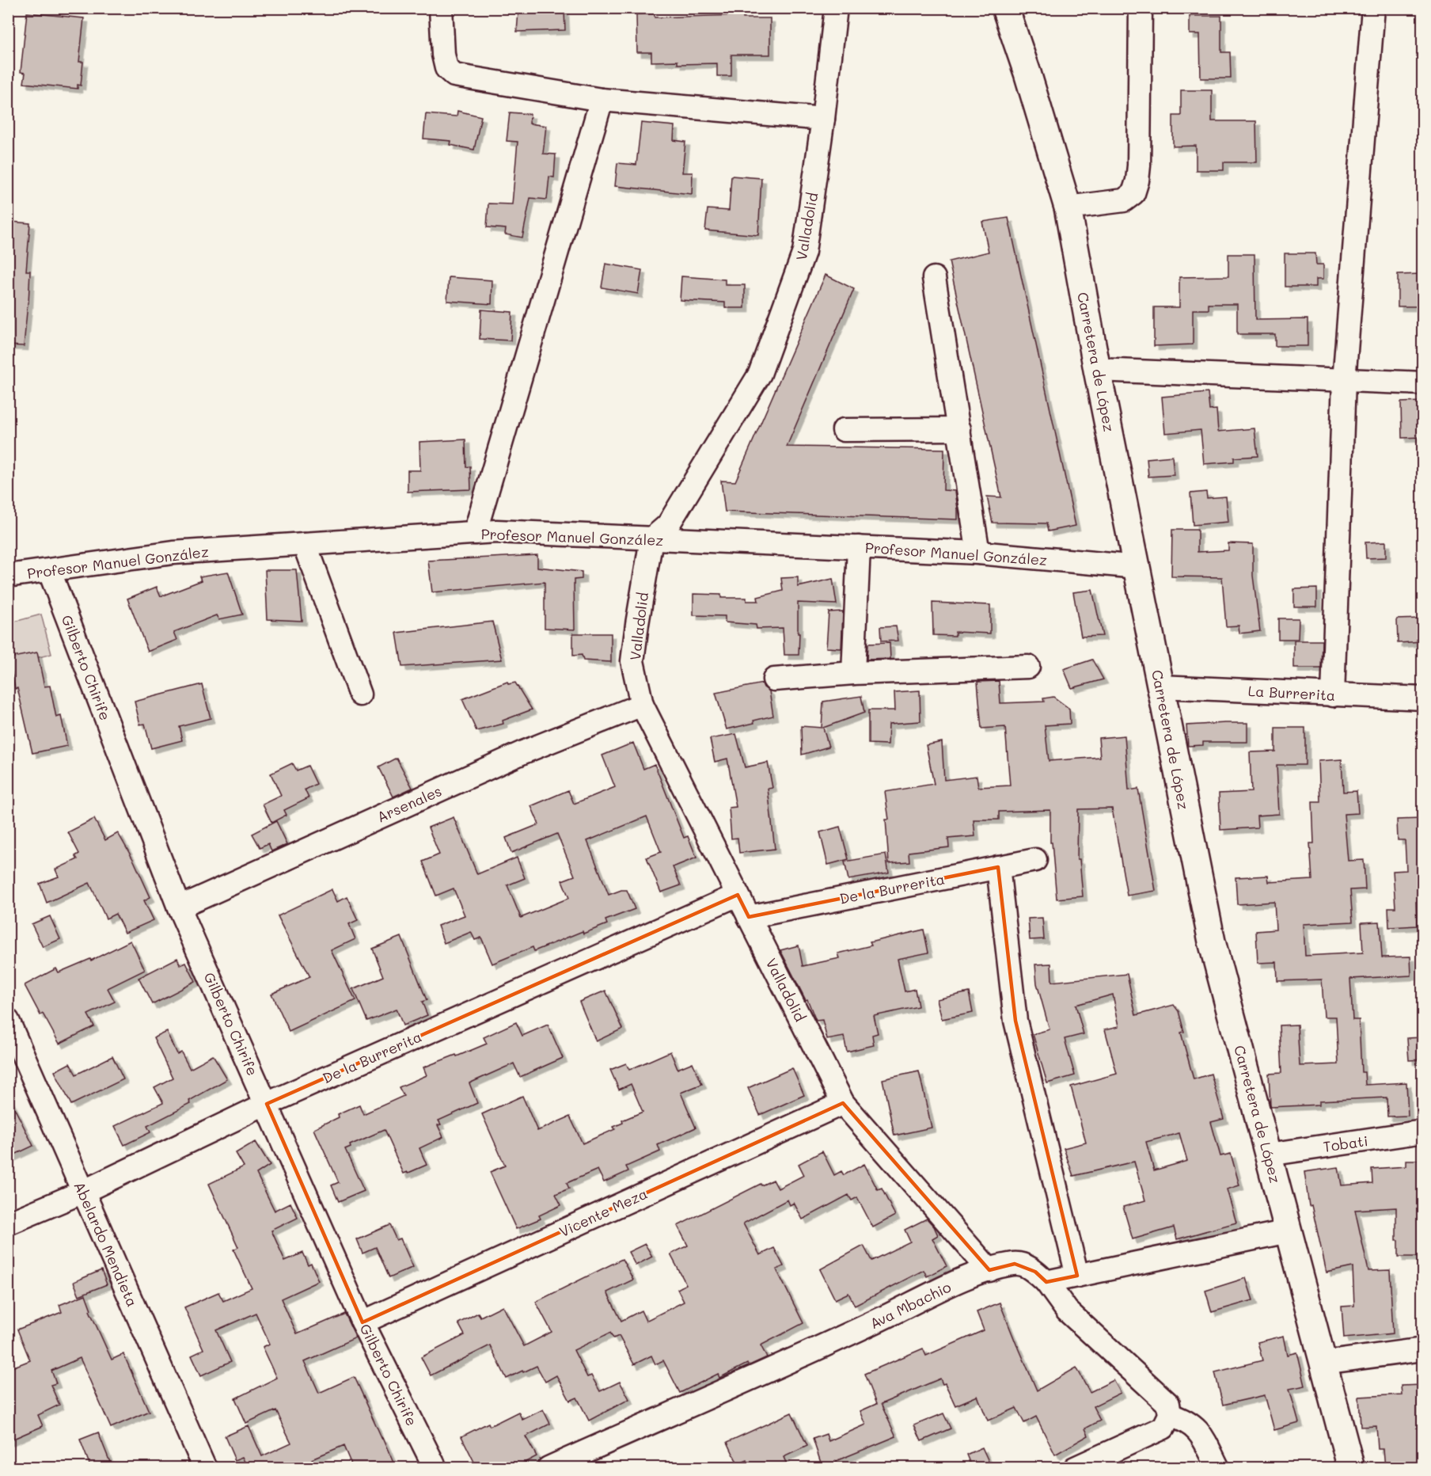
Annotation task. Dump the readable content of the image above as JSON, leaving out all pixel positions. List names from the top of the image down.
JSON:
{
  "streets": {
    "main road": ["Carretera de López"],
    "street": [
      "Valladolid",
      "Profesor Manuel González",
      "Gilberto Chirife",
      "La Burrerita",
      "Arsenales",
      "De la Burrerita",
      "Tobati",
      "Vicente Meza",
      "Abelardo Mendieta",
      "Ava Mbachio"
    ]
  },
  "crossings": [
    ["Valladolid", "Profesor Manuel González"],
    ["Valladolid", "Arsenales"],
    ["Valladolid", "De la Burrerita"],
    ["Valladolid", "Vicente Meza"],
    ["Valladolid", "Ava Mbachio"],
    ["Carretera de López", "Profesor Manuel González"],
    ["Carretera de López", "La Burrerita"],
    ["Carretera de López", "Tobati"],
    ["Profesor Manuel González", "Gilberto Chirife"],
    ["Gilberto Chirife", "Arsenales"],
    ["Gilberto Chirife", "De la Burrerita"],
    ["Gilberto Chirife", "Vicente Meza"],
    ["De la Burrerita", "Abelardo Mendieta"]
  ]
}
